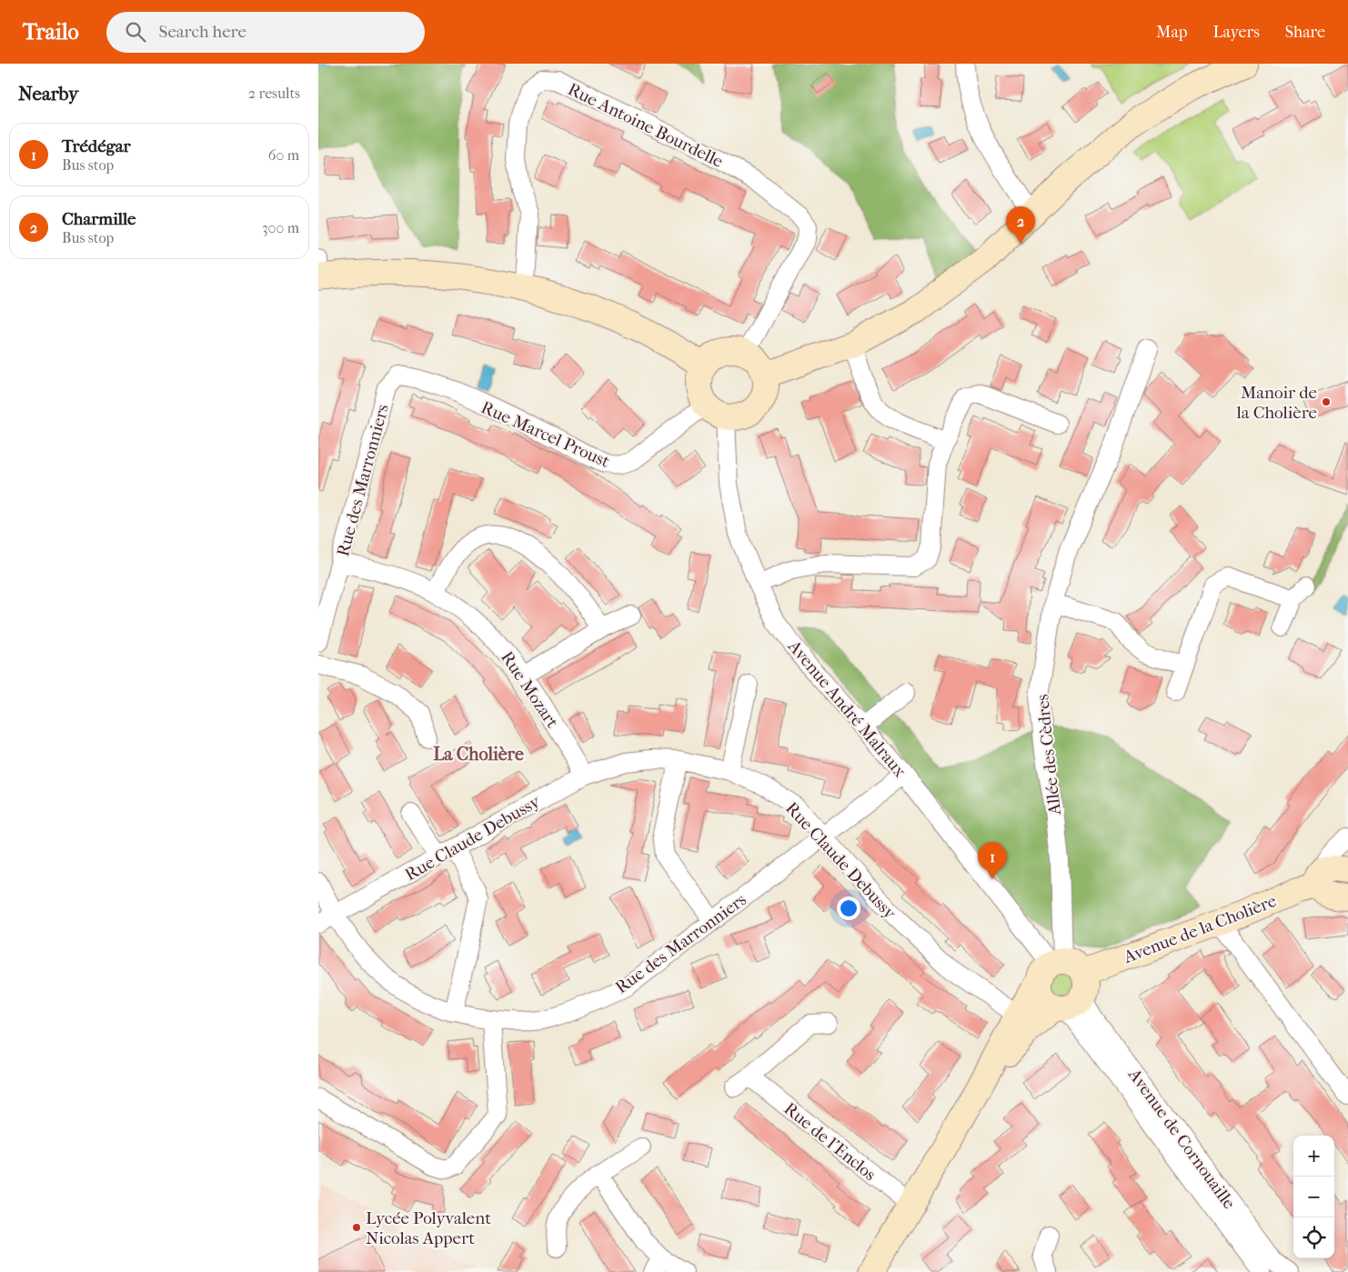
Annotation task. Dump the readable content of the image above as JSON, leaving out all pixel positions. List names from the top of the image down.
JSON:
{
  "streets": {
    "street": [
      "Rue Antoine Bourdelle",
      "Rue Marcel Proust",
      "Rue des Marronniers",
      "Rue Mozart",
      "Avenue André Malraux",
      "Allée des Cèdres",
      "Rue Claude Debussy",
      "Avenue de la Cholière",
      "Avenue de Cornouaille",
      "Rue de l'Enclos"
    ]
  },
  "crossings": [
    ["Rue Antoine Bourdelle", "Rue Marcel Proust"],
    ["Rue Antoine Bourdelle", "Avenue André Malraux"],
    ["Rue Marcel Proust", "Rue des Marronniers"],
    ["Rue Marcel Proust", "Avenue André Malraux"],
    ["Rue des Marronniers", "Rue Mozart"],
    ["Rue des Marronniers", "Avenue André Malraux"],
    ["Rue des Marronniers", "Rue Claude Debussy"],
    ["Rue Mozart", "Rue Claude Debussy"],
    ["Avenue André Malraux", "Allée des Cèdres"],
    ["Avenue André Malraux", "Avenue de la Cholière"],
    ["Avenue André Malraux", "Avenue de Cornouaille"],
    ["Allée des Cèdres", "Avenue de la Cholière"],
    ["Allée des Cèdres", "Avenue de Cornouaille"],
    ["Avenue de la Cholière", "Avenue de Cornouaille"]
  ],
  "districts": ["La Cholière"],
  "places": ["Manoir de la Cholière", "Lycée Polyvalent Nicolas Appert"],
  "page": {
    "header": "Trailo",
    "search": "Search here",
    "nav": ["Map", "Layers", "Share"],
    "heading": ["Nearby", "2 results"],
    "list": [
      {
        "mark": "1",
        "name": "Trédégar",
        "note": "Bus stop",
        "value": "60 m"
      },
      {
        "mark": "2",
        "name": "Charmille",
        "note": "Bus stop",
        "value": "300 m"
      }
    ],
    "pins": ["2", "1"],
    "map_buttons": ["+", "−"]
  }
}
